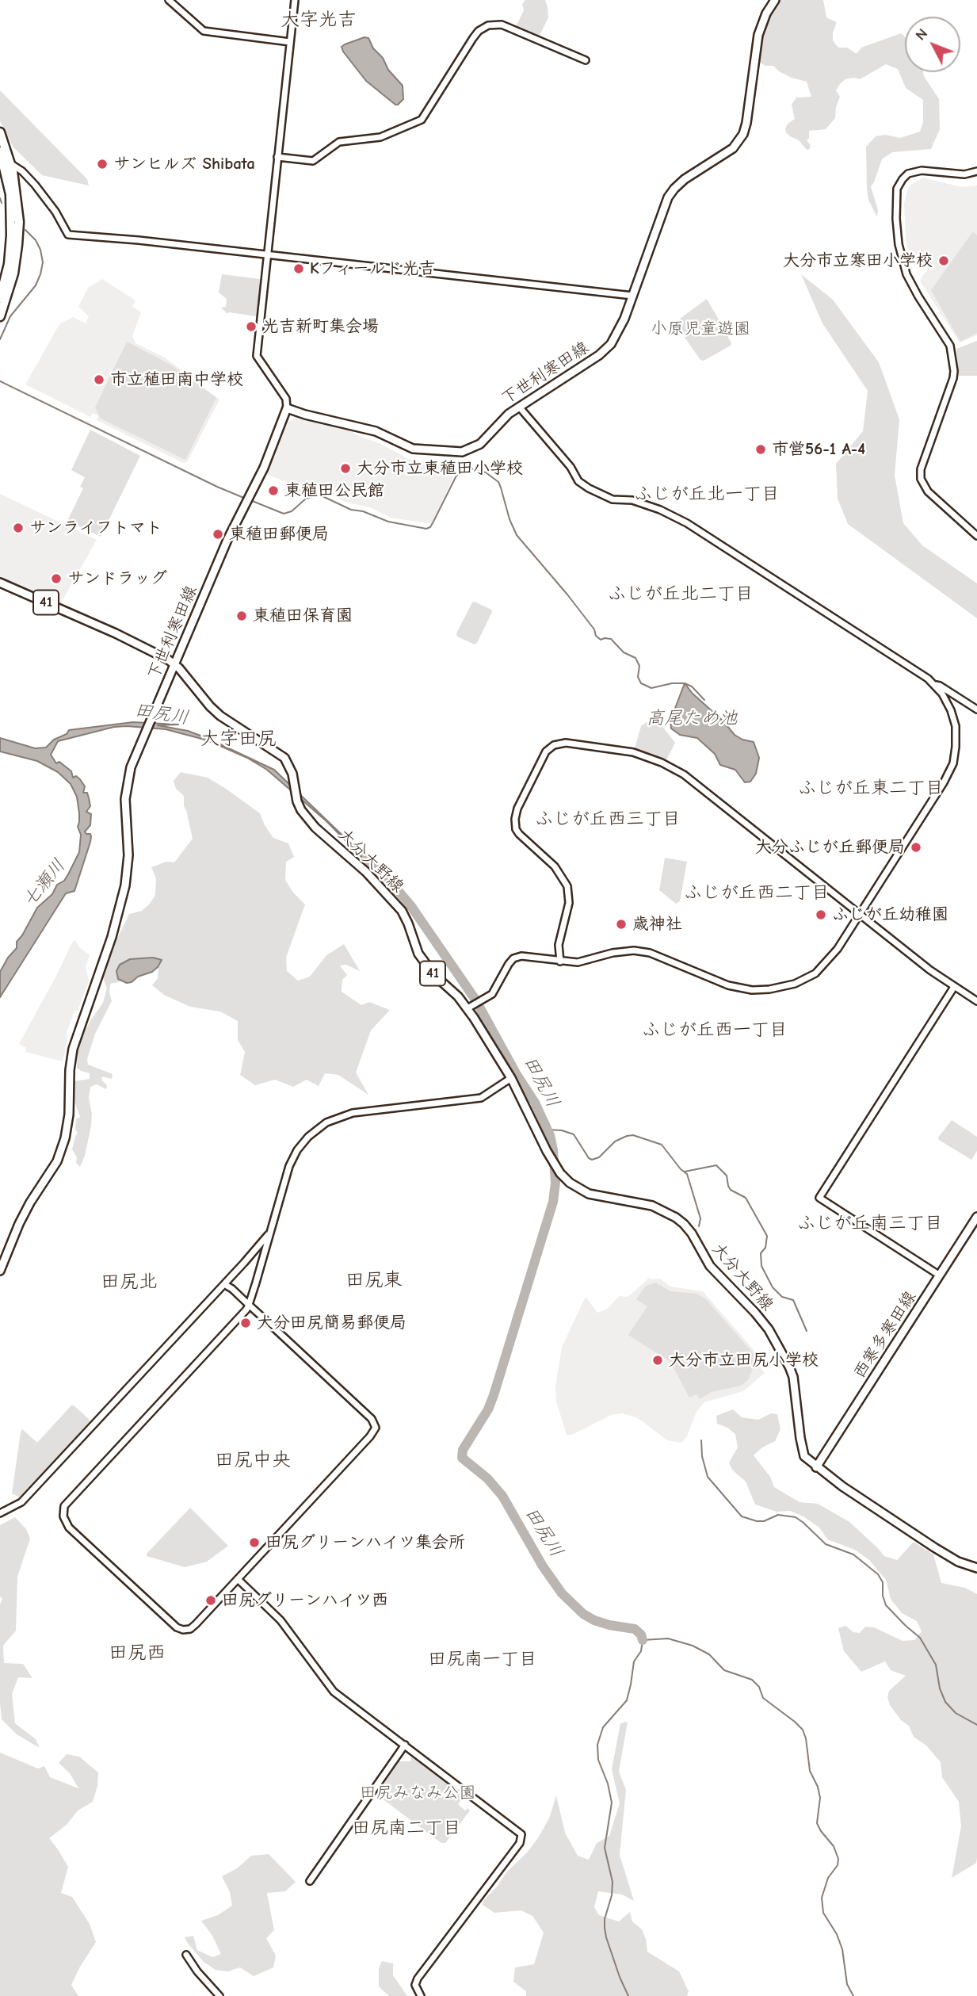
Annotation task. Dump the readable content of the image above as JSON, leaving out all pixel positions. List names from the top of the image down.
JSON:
{
  "streets": {
    "main road": [
      "下世利寒田線",
      "41",
      "大分大野線",
      "西寒多寒田線"
    ]
  },
  "crossings": [
    ["下世利寒田線", "大分大野線"],
    ["大分大野線", "西寒多寒田線"]
  ],
  "districts": [
    "大字光吉",
    "ふじが丘北一丁目",
    "ふじが丘北二丁目",
    "大字田尻",
    "ふじが丘東二丁目",
    "ふじが丘西三丁目",
    "ふじが丘西二丁目",
    "ふじが丘西一丁目",
    "ふじが丘南三丁目",
    "田尻東",
    "田尻北",
    "田尻中央",
    "田尻西",
    "田尻南一丁目",
    "田尻南二丁目"
  ],
  "water": ["田尻川", "高尾ため池", "七瀬川"],
  "parks": ["小原児童遊園", "田尻みなみ公園"],
  "places": [
    "サンヒルズ Shibata",
    "大分市立寒田小学校",
    "Kフィールド光吉",
    "光吉新町集会場",
    "市立稙田南中学校",
    "市営56-1 A-4",
    "大分市立東稙田小学校",
    "東稙田公民館",
    "サンライフトマト",
    "東稙田郵便局",
    "サンドラッグ",
    "東稙田保育園",
    "大分ふじが丘郵便局",
    "ふじが丘幼稚園",
    "歳神社",
    "大分田尻簡易郵便局",
    "大分市立田尻小学校",
    "田尻グリーンハイツ集会所",
    "田尻グリーンハイツ西"
  ],
  "north": "top left"
}
